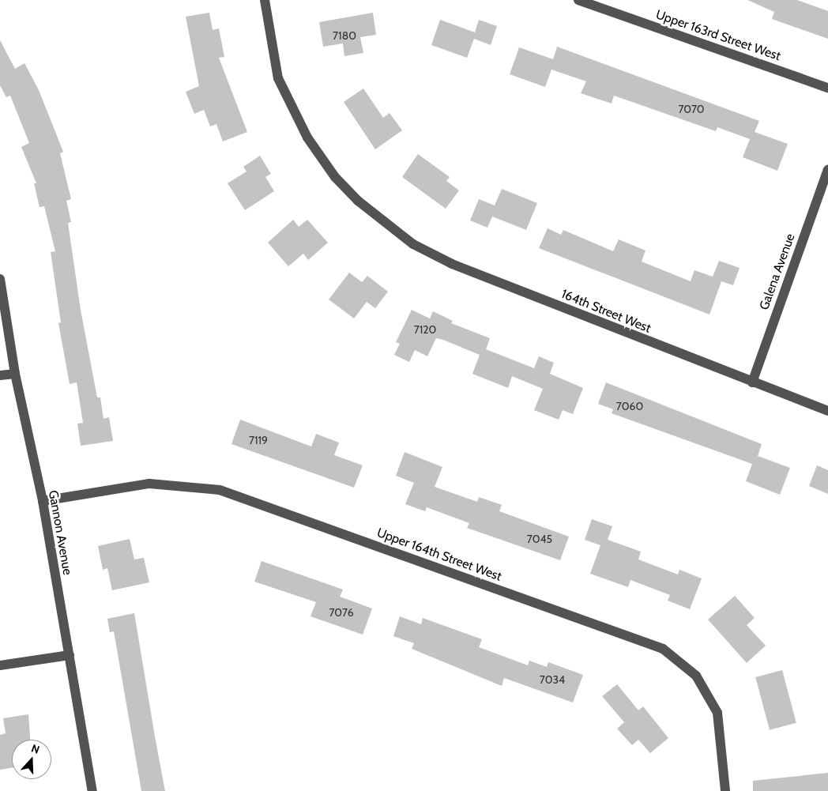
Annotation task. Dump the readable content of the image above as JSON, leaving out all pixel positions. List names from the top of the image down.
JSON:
{
  "streets": {
    "street": [
      "Upper 163rd Street West",
      "Galena Avenue",
      "164th Street West",
      "Gannon Avenue",
      "Upper 164th Street West"
    ]
  },
  "crossings": [
    ["Galena Avenue", "164th Street West"],
    ["Gannon Avenue", "Upper 164th Street West"]
  ],
  "house_numbers": [
    "7180",
    "7070",
    "7120",
    "7060",
    "7119",
    "7045",
    "7076",
    "7034"
  ],
  "north": "top"
}
